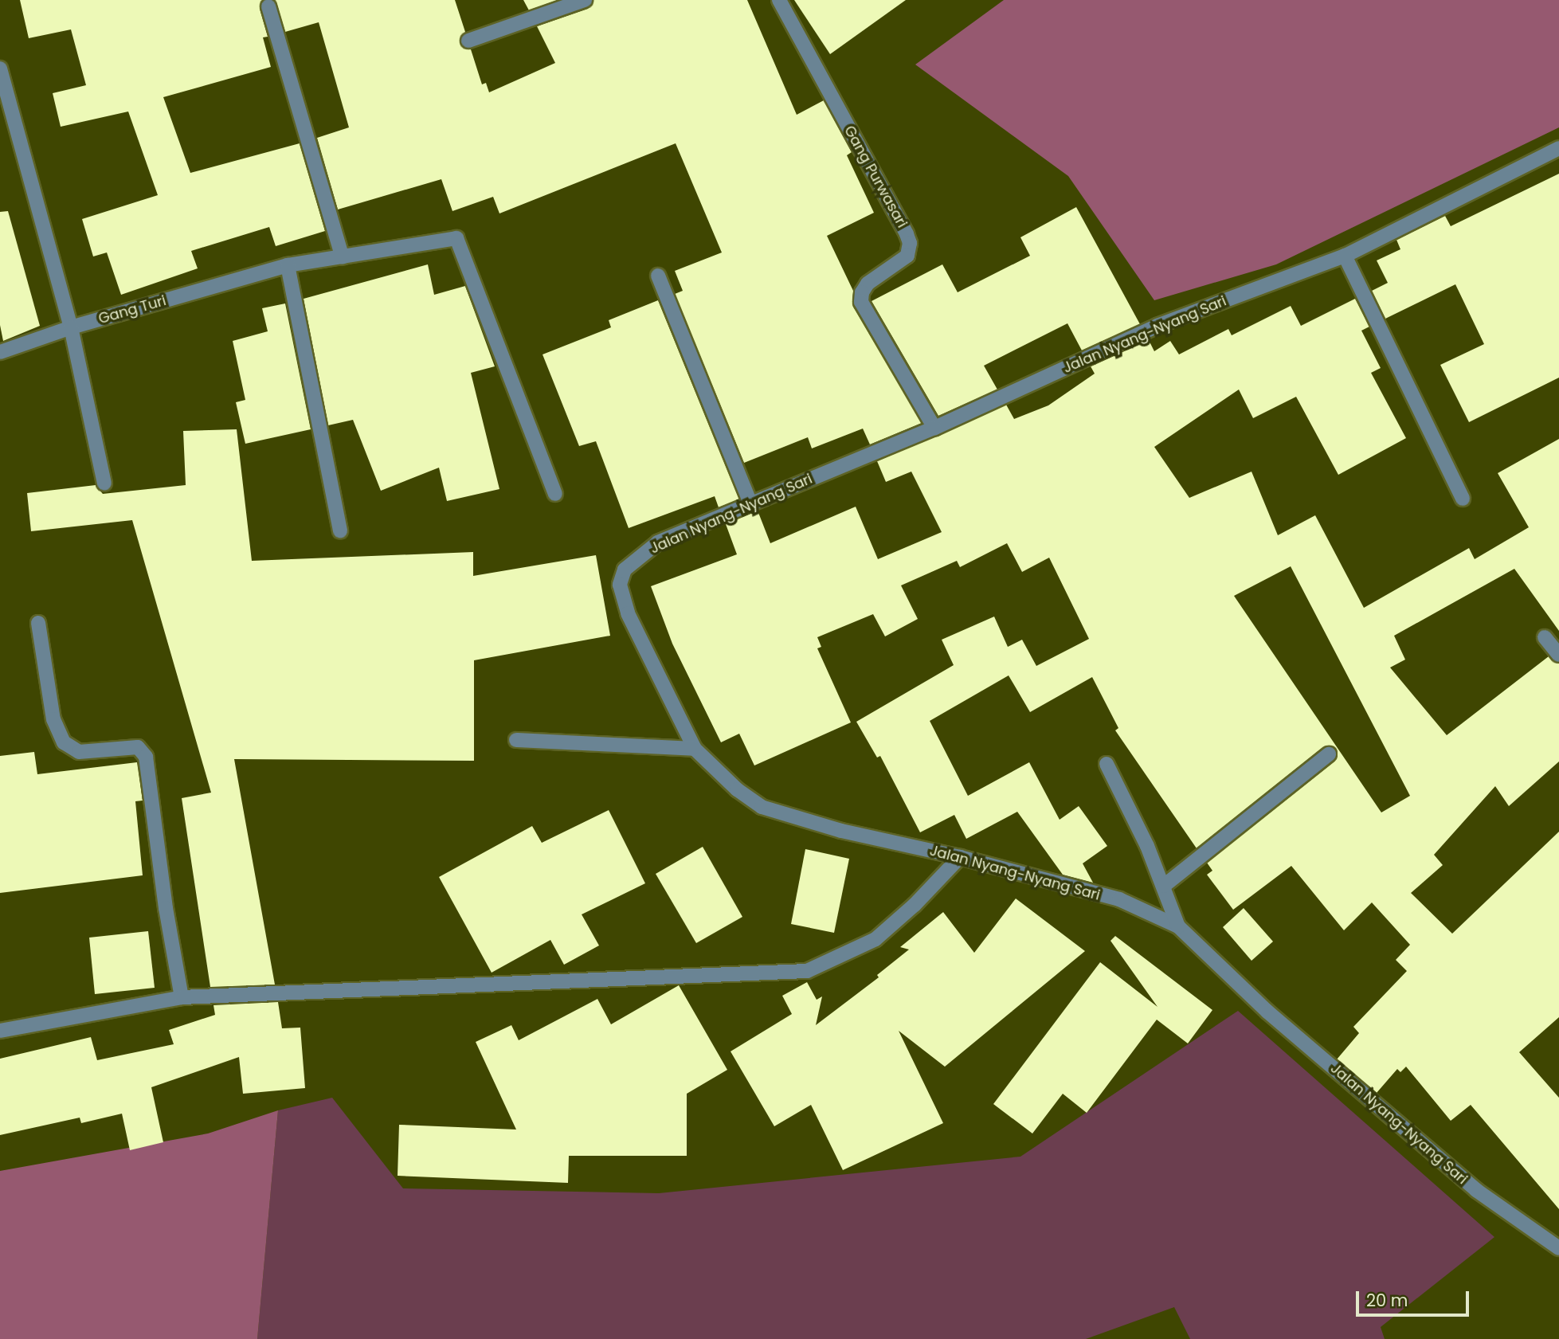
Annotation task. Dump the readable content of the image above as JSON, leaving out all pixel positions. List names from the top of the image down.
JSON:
{
  "streets": {
    "street": ["Gang Purwasari", "Gang Turi", "Jalan Nyang-Nyang Sari"]
  },
  "crossings": [
    ["Gang Purwasari", "Jalan Nyang-Nyang Sari"]
  ],
  "scale_bar": "20 m"
}
